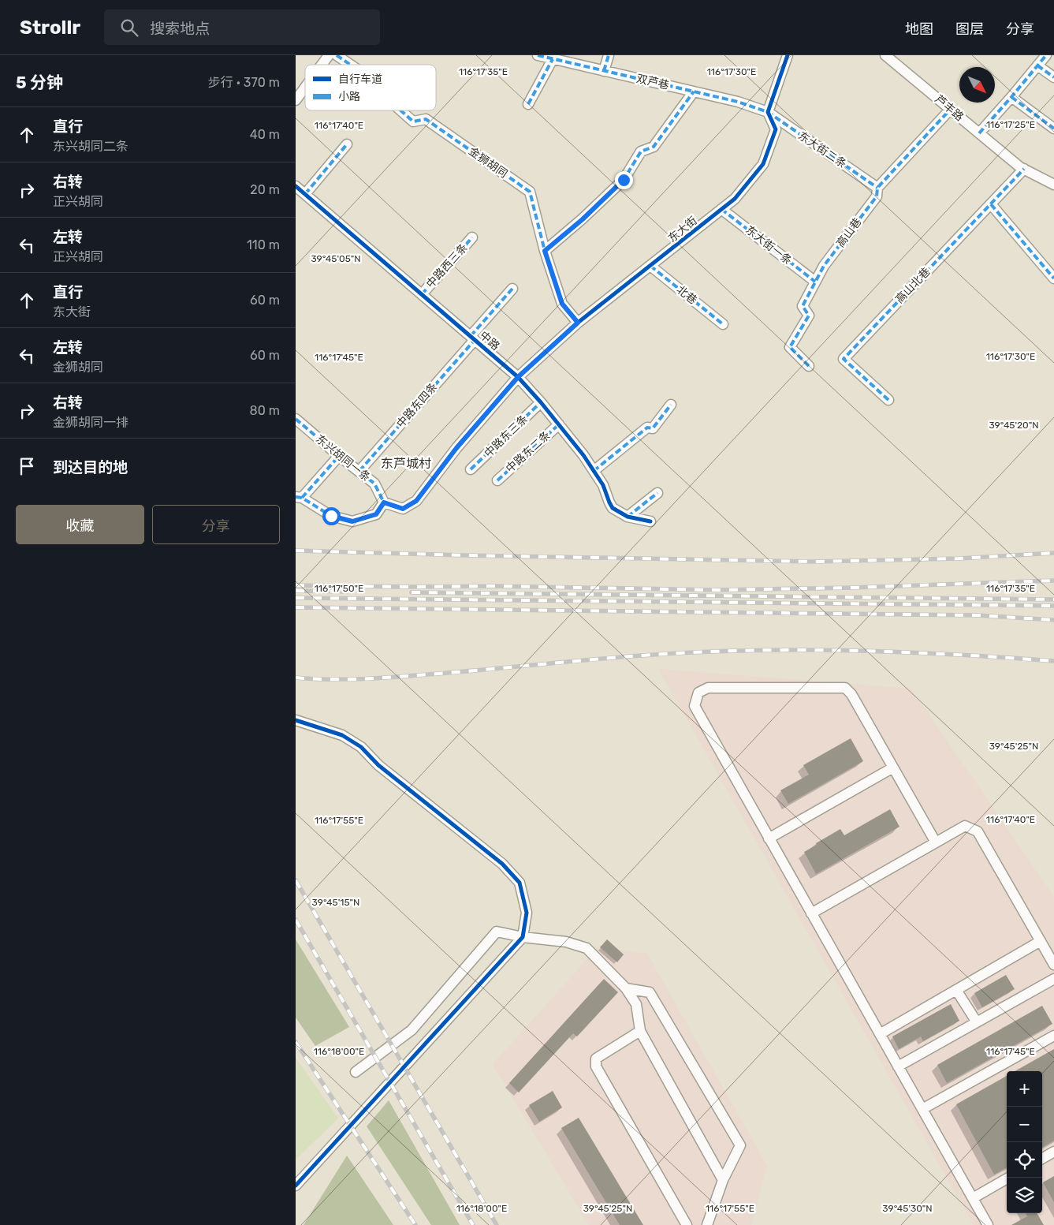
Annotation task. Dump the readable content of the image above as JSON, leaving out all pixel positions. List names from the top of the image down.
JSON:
{
  "streets": {
    "street": [
      "双芦巷",
      "芦丰路",
      "东大街二条",
      "金狮胡同",
      "东大街",
      "高山巷",
      "东大街一条",
      "中路西三条",
      "高山北巷",
      "北巷",
      "中路",
      "中路东四条",
      "中路东三条",
      "中路东二条",
      "东兴胡同一条"
    ]
  },
  "crossings": [
    ["双芦巷", "东大街二条"],
    ["双芦巷", "东大街"],
    ["芦丰路", "高山巷"],
    ["芦丰路", "高山北巷"],
    ["东大街二条", "东大街"],
    ["东大街二条", "高山巷"],
    ["金狮胡同", "东大街"],
    ["东大街", "东大街一条"],
    ["东大街", "北巷"],
    ["东大街", "中路"],
    ["东大街", "东兴胡同一条"],
    ["高山巷", "东大街一条"],
    ["中路西三条", "中路"],
    ["中路", "中路东四条"],
    ["中路", "中路东三条"],
    ["中路", "中路东二条"],
    ["中路东四条", "东兴胡同一条"]
  ],
  "districts": ["东芦城村"],
  "legend": ["自行车道", "小路"],
  "north": "bottom right",
  "page": {
    "header": "Strollr",
    "search": "搜索地点",
    "nav": ["地图", "图层", "分享"],
    "heading": ["5 分钟", "步行 · 370 m"],
    "list": [
      ["直行", "东兴胡同二条", "40 m"],
      ["右转", "正兴胡同", "20 m"],
      ["左转", "正兴胡同", "110 m"],
      ["直行", "东大街", "60 m"],
      ["左转", "金狮胡同", "60 m"],
      ["右转", "金狮胡同一排", "80 m"],
      "到达目的地"
    ],
    "buttons": ["收藏", "分享"],
    "map_buttons": ["+", "−"]
  },
  "coordinates": [
    "116°17'35\"E",
    "116°17'30\"E",
    "116°17'25\"E",
    "116°17'40\"E",
    "39°45'05\"N",
    "116°17'45\"E",
    "39°45'20\"N",
    "116°17'50\"E",
    "39°45'25\"N",
    "116°17'55\"E",
    "39°45'15\"N",
    "116°18'00\"E",
    "39°45'30\"N"
  ]
}
